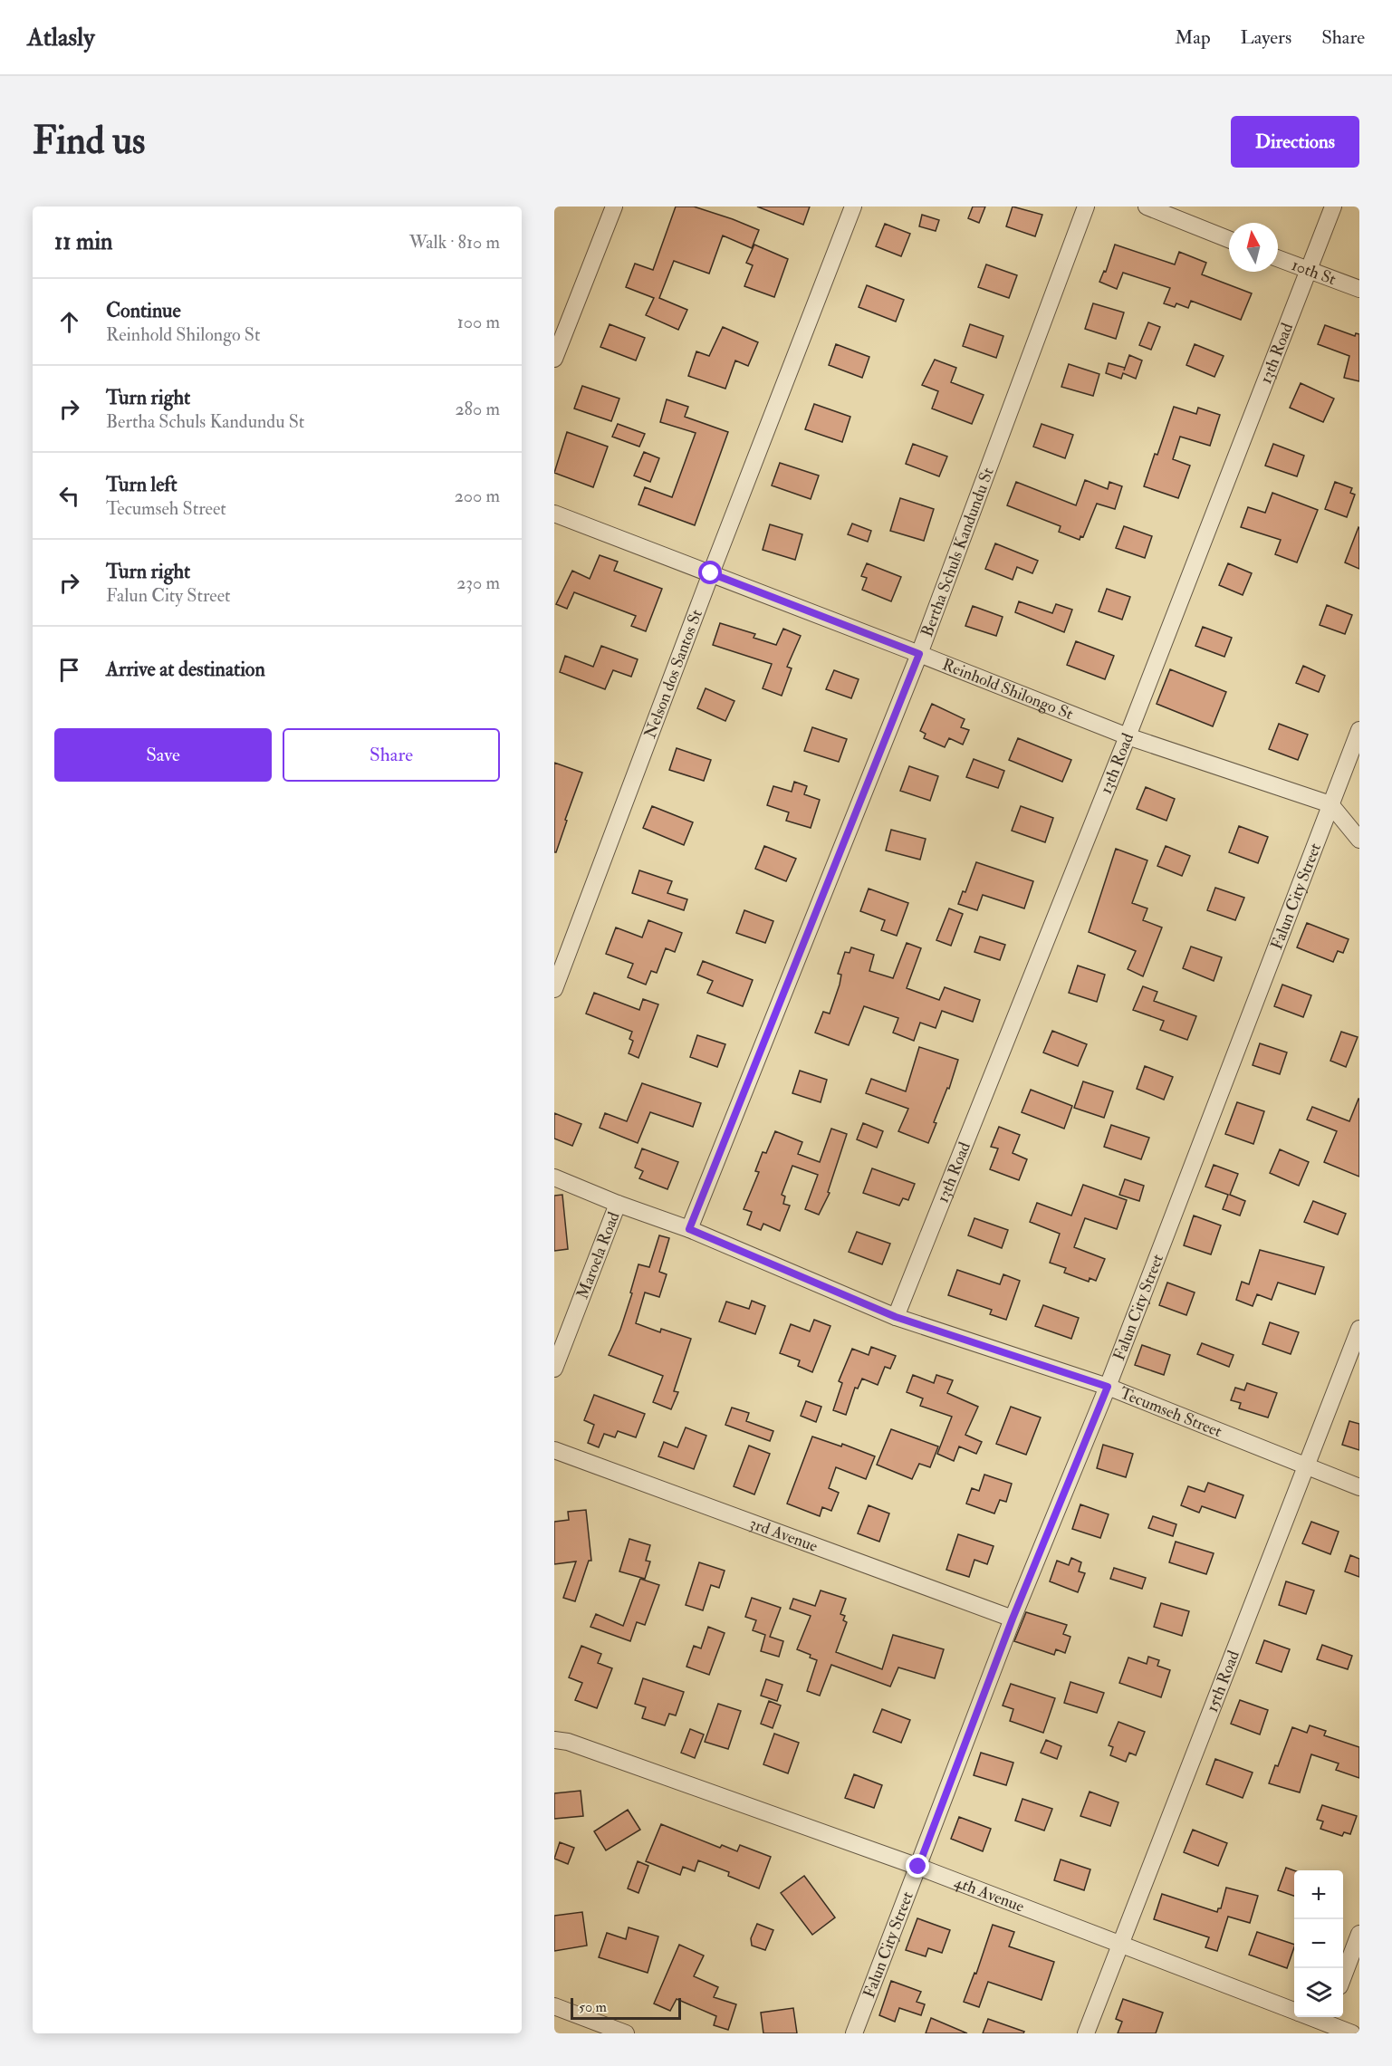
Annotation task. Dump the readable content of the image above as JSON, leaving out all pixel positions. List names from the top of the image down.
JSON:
{
  "streets": {
    "street": [
      "10th St",
      "13th Road",
      "Bertha Schuls Kandundu St",
      "Nelson dos Santos St",
      "Reinhold Shilongo St",
      "Falun City Street",
      "Maroela Road",
      "Tecumseh Street",
      "3rd Avenue",
      "15th Road",
      "4th Avenue"
    ]
  },
  "crossings": [
    ["10th St", "13th Road"],
    ["13th Road", "Reinhold Shilongo St"],
    ["13th Road", "Tecumseh Street"],
    ["Bertha Schuls Kandundu St", "Reinhold Shilongo St"],
    ["Bertha Schuls Kandundu St", "Tecumseh Street"],
    ["Nelson dos Santos St", "Reinhold Shilongo St"],
    ["Reinhold Shilongo St", "Falun City Street"],
    ["Falun City Street", "Tecumseh Street"],
    ["Falun City Street", "3rd Avenue"],
    ["Falun City Street", "4th Avenue"],
    ["Maroela Road", "Tecumseh Street"],
    ["Tecumseh Street", "15th Road"],
    ["15th Road", "4th Avenue"]
  ],
  "scale_bar": "50 m",
  "north": "top",
  "page": {
    "header": "Atlasly",
    "nav": ["Map", "Layers", "Share"],
    "buttons": [
      "Directions",
      ["Save", "Share"]
    ],
    "title": "Find us",
    "heading": ["11 min", "Walk · 810 m"],
    "list": [
      ["Continue", "Reinhold Shilongo St", "100 m"],
      ["Turn right", "Bertha Schuls Kandundu St", "280 m"],
      ["Turn left", "Tecumseh Street", "200 m"],
      ["Turn right", "Falun City Street", "230 m"],
      "Arrive at destination"
    ],
    "map_buttons": ["+", "−"],
    "scale": "50 m"
  }
}
